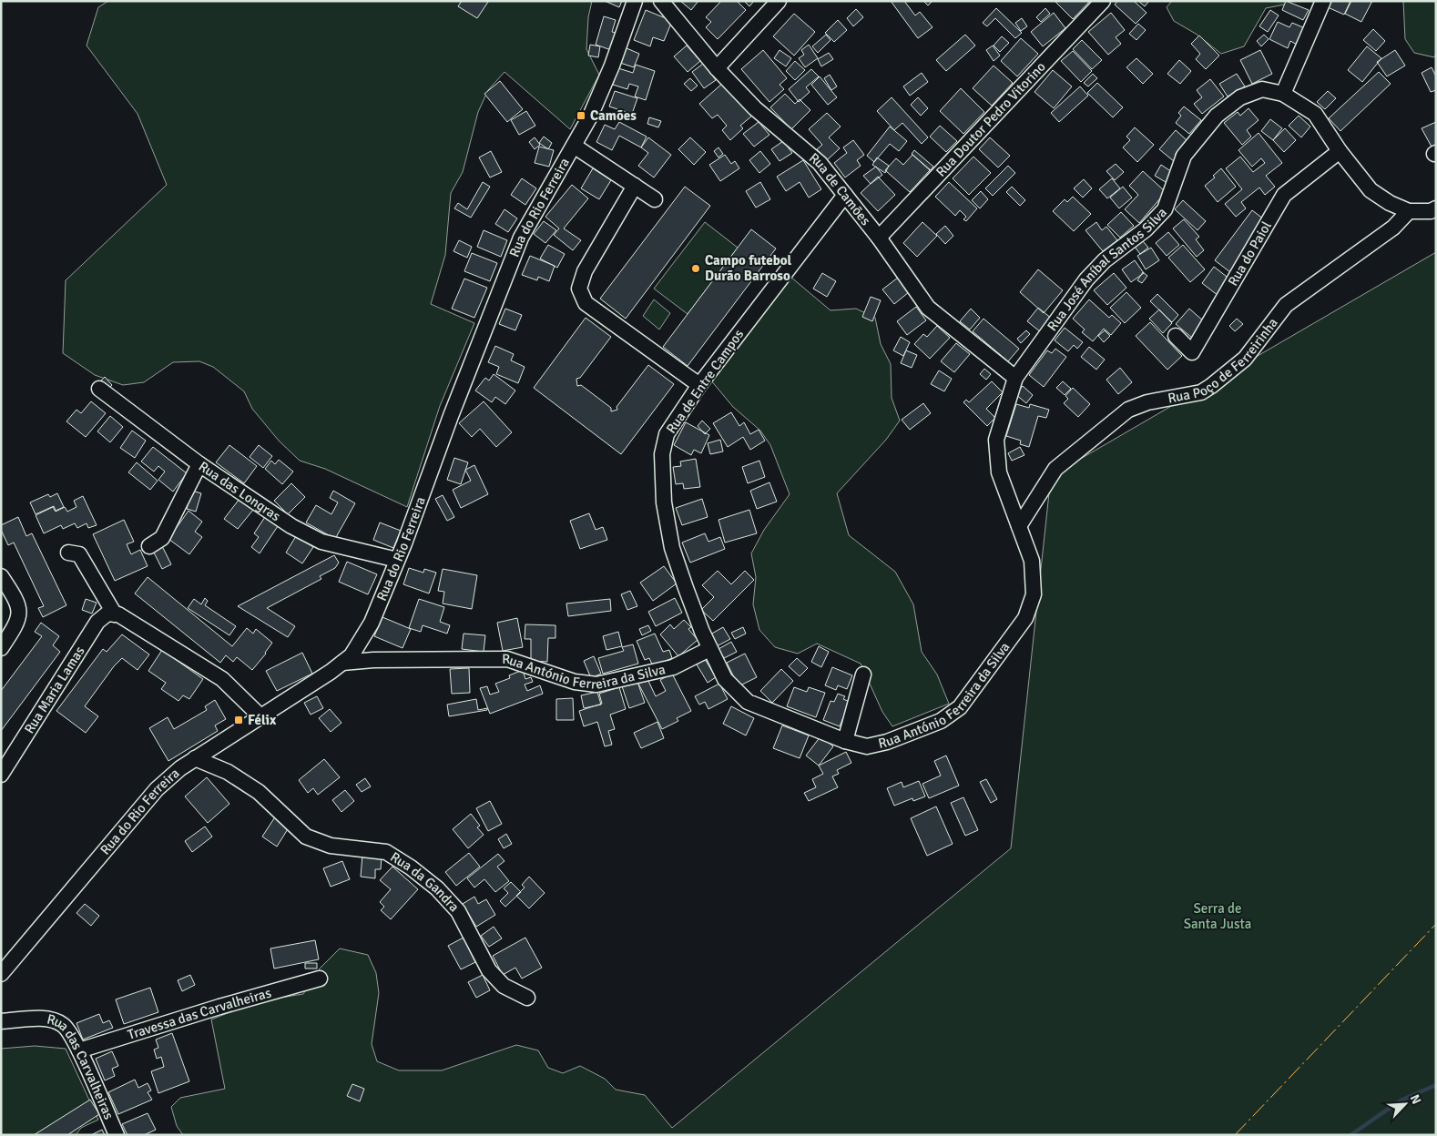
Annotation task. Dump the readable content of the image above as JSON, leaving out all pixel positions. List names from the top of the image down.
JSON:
{
  "streets": {
    "street": [
      "Rua Doutor Pedro Vitorino",
      "Rua de Camões",
      "Rua do Rio Ferreira",
      "Rua do Paiol",
      "Rua José Aníbal Santos Silva",
      "Rua Poço de Ferreirinha",
      "Rua de Entre Campos",
      "Rua das Longras",
      "Rua António Ferreira da Silva",
      "Rua Maria Lamas",
      "Rua da Gandra",
      "Travessa das Carvalheiras",
      "Rua das Carvalheiras"
    ]
  },
  "crossings": [
    ["Rua Doutor Pedro Vitorino", "Rua de Camões"],
    ["Rua de Camões", "Rua José Aníbal Santos Silva"],
    ["Rua de Camões", "Rua de Entre Campos"],
    ["Rua de Camões", "Rua António Ferreira da Silva"],
    ["Rua do Rio Ferreira", "Rua das Longras"],
    ["Rua do Rio Ferreira", "Rua António Ferreira da Silva"],
    ["Rua do Rio Ferreira", "Rua da Gandra"],
    ["Rua do Paiol", "Rua José Aníbal Santos Silva"],
    ["Rua José Aníbal Santos Silva", "Rua Poço de Ferreirinha"],
    ["Rua José Aníbal Santos Silva", "Rua António Ferreira da Silva"],
    ["Rua Poço de Ferreirinha", "Rua António Ferreira da Silva"],
    ["Rua de Entre Campos", "Rua António Ferreira da Silva"],
    ["Travessa das Carvalheiras", "Rua das Carvalheiras"]
  ],
  "parks": ["Serra de Santa Justa"],
  "places": {
    "transit": ["Camões", "Félix"],
    "other": ["Campo futebol Durão Barroso"]
  },
  "north": "top right"
}
